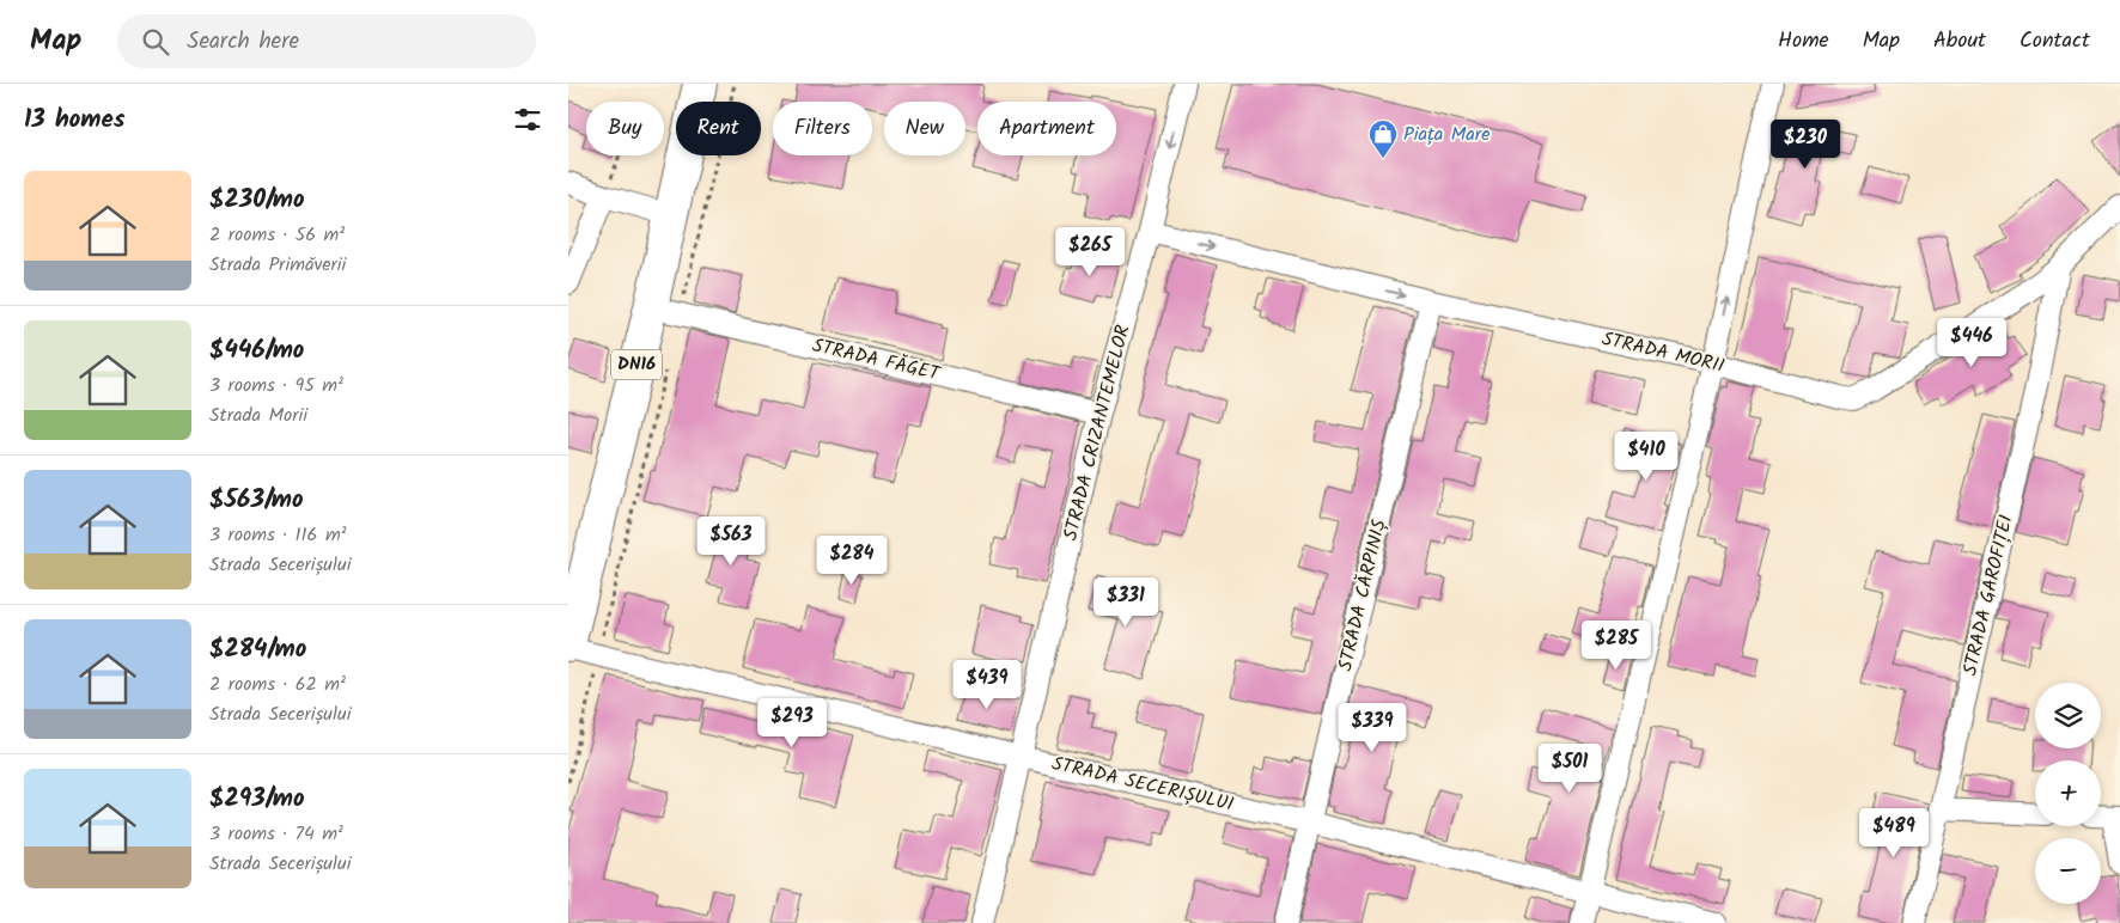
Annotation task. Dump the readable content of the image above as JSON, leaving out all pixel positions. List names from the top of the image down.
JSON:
{
  "streets": {
    "highway": ["DN16"],
    "street": [
      "STRADA MORII",
      "STRADA FĂGET",
      "STRADA CRIZANTEMELOR",
      "STRADA CĂRPINIȘ",
      "STRADA GAROFIȚEI",
      "STRADA SECERIȘULUI"
    ]
  },
  "crossings": [
    ["STRADA MORII", "STRADA CRIZANTEMELOR"],
    ["STRADA MORII", "STRADA CĂRPINIȘ"],
    ["STRADA MORII", "STRADA GAROFIȚEI"],
    ["STRADA FĂGET", "DN16"],
    ["STRADA FĂGET", "STRADA CRIZANTEMELOR"],
    ["DN16", "STRADA SECERIȘULUI"],
    ["STRADA CRIZANTEMELOR", "STRADA SECERIȘULUI"],
    ["STRADA CĂRPINIȘ", "STRADA SECERIȘULUI"]
  ],
  "places": {
    "shop": ["Piața Mare"]
  },
  "page": {
    "header": "Map",
    "search": "Search here",
    "nav": [
      "Home",
      "Map",
      "About",
      "Contact"
    ],
    "heading": "13 homes",
    "chip": [
      "Buy",
      "Rent",
      "Filters",
      "New",
      "Apartment"
    ],
    "price": [
      "$230",
      "$265",
      "$446",
      "$410",
      "$563",
      "$284",
      "$331",
      "$285",
      "$439",
      "$293",
      "$339",
      "$501",
      "$489"
    ],
    "list": [
      {
        "name": "$230/mo",
        "note": "2 rooms · 56 m² · Strada Primăverii"
      },
      {
        "name": "$446/mo",
        "note": "3 rooms · 95 m² · Strada Morii"
      },
      {
        "name": "$563/mo",
        "note": "3 rooms · 116 m² · Strada Secerișului"
      },
      {
        "name": "$284/mo",
        "note": "2 rooms · 62 m² · Strada Secerișului"
      },
      {
        "name": "$293/mo",
        "note": "3 rooms · 74 m² · Strada Secerișului"
      }
    ],
    "map_buttons": ["+", "−"]
  }
}
